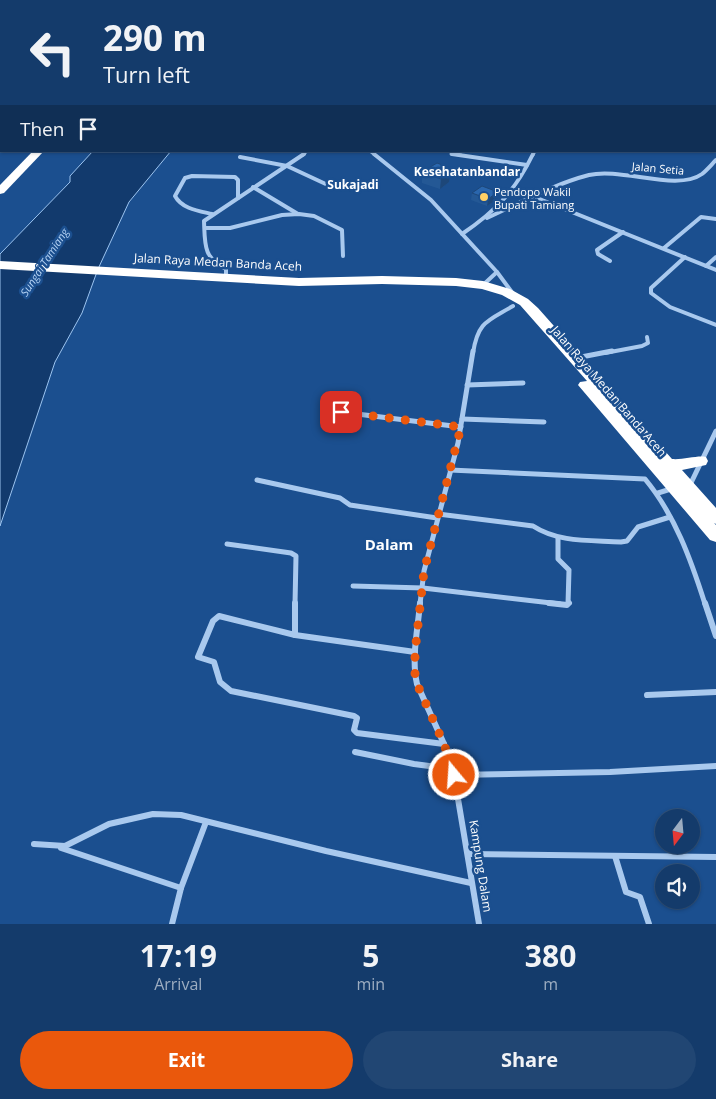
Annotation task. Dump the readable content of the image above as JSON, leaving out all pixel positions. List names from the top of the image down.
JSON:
{
  "streets": {
    "highway": ["Jalan Raya Medan Banda Aceh"],
    "street": ["Jalan Setia", "Kampung Dalam"]
  },
  "crossings": [
    ["Jalan Raya Medan Banda Aceh", "Kampung Dalam"]
  ],
  "districts": ["Kesehatanbandar", "Sukajadi", "Dalam"],
  "water": ["Sungai Tamiang"],
  "places": ["Pendopo Wakil Bupati Tamiang"],
  "north": "bottom",
  "page": {
    "turn": ["290 m", "Turn left"],
    "then": "Then",
    "eta": [
      "17:19",
      "Arrival",
      "5",
      "min",
      "380",
      "m"
    ],
    "buttons": ["Exit", "Share"]
  }
}
